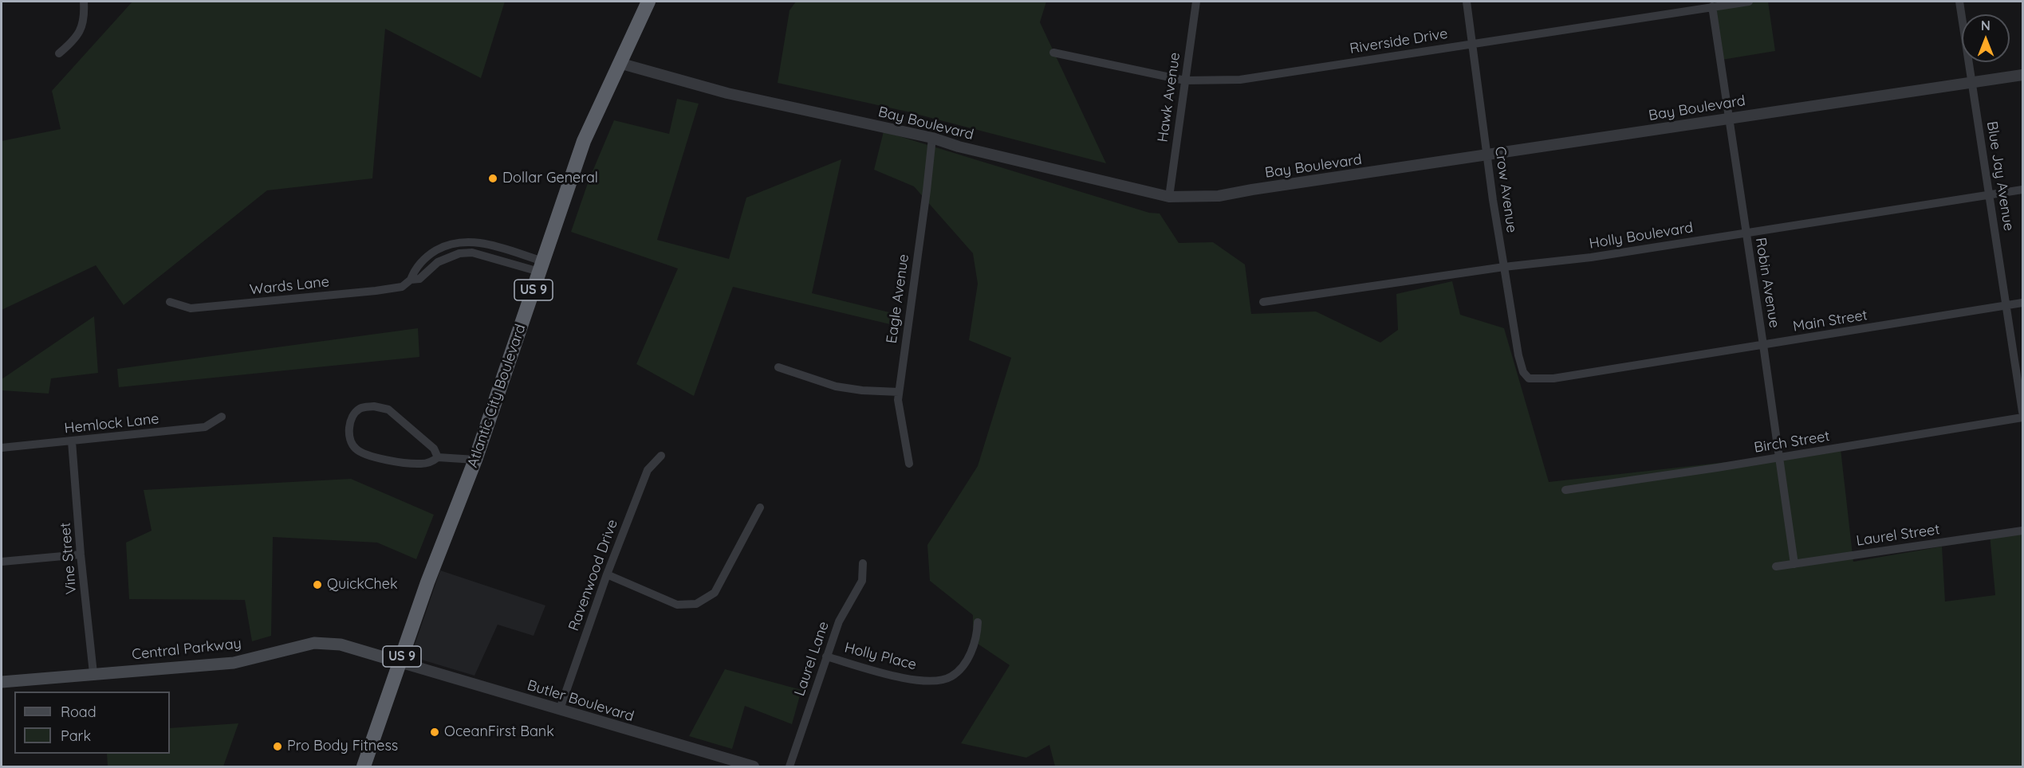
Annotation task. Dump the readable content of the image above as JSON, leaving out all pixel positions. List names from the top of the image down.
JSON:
{
  "streets": {
    "highway": ["US 9", "Atlantic City Boulevard"],
    "main road": ["Central Parkway"],
    "street": [
      "Riverside Drive",
      "Hawk Avenue",
      "Bay Boulevard",
      "Blue Jay Avenue",
      "Crow Avenue",
      "Holly Boulevard",
      "Robin Avenue",
      "Wards Lane",
      "Eagle Avenue",
      "Main Street",
      "Hemlock Lane",
      "Birch Street",
      "Laurel Street",
      "Vine Street",
      "Ravenwood Drive",
      "Holly Place",
      "Laurel Lane",
      "Butler Boulevard"
    ]
  },
  "crossings": [
    ["Riverside Drive", "Hawk Avenue"],
    ["Riverside Drive", "Crow Avenue"],
    ["Riverside Drive", "Robin Avenue"],
    ["Hawk Avenue", "Bay Boulevard"],
    ["Bay Boulevard", "Blue Jay Avenue"],
    ["Bay Boulevard", "Crow Avenue"],
    ["Bay Boulevard", "Robin Avenue"],
    ["Bay Boulevard", "Eagle Avenue"],
    ["Bay Boulevard", "Atlantic City Boulevard"],
    ["Blue Jay Avenue", "Holly Boulevard"],
    ["Blue Jay Avenue", "Main Street"],
    ["Crow Avenue", "Holly Boulevard"],
    ["Crow Avenue", "Main Street"],
    ["Holly Boulevard", "Robin Avenue"],
    ["Robin Avenue", "Main Street"],
    ["Robin Avenue", "Birch Street"],
    ["Robin Avenue", "Laurel Street"],
    ["Wards Lane", "Atlantic City Boulevard"],
    ["Atlantic City Boulevard", "Central Parkway"],
    ["Atlantic City Boulevard", "Butler Boulevard"],
    ["Hemlock Lane", "Vine Street"],
    ["Vine Street", "Central Parkway"],
    ["Ravenwood Drive", "Butler Boulevard"],
    ["Central Parkway", "Butler Boulevard"],
    ["Holly Place", "Laurel Lane"]
  ],
  "places": [
    "Dollar General",
    "QuickChek",
    "OceanFirst Bank",
    "Pro Body Fitness"
  ],
  "legend": ["Road", "Park"],
  "north": "top"
}
